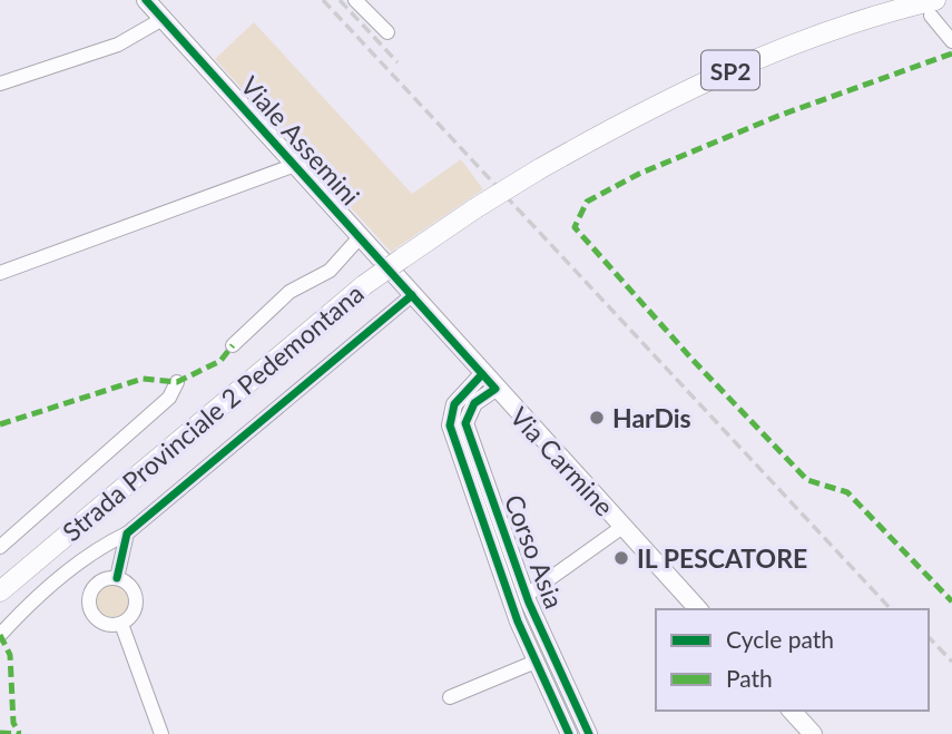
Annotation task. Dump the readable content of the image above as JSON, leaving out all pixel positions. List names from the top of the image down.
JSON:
{
  "streets": {
    "main road": [
      "SP2",
      "Viale Assemini",
      "Strada Provinciale 2 Pedemontana",
      "Via Carmine"
    ],
    "street": ["Corso Asia"]
  },
  "crossings": [
    ["Viale Assemini", "Via Carmine"],
    ["Via Carmine", "Corso Asia"]
  ],
  "places": ["HarDis", "IL PESCATORE"],
  "legend": ["Cycle path", "Path"]
}
